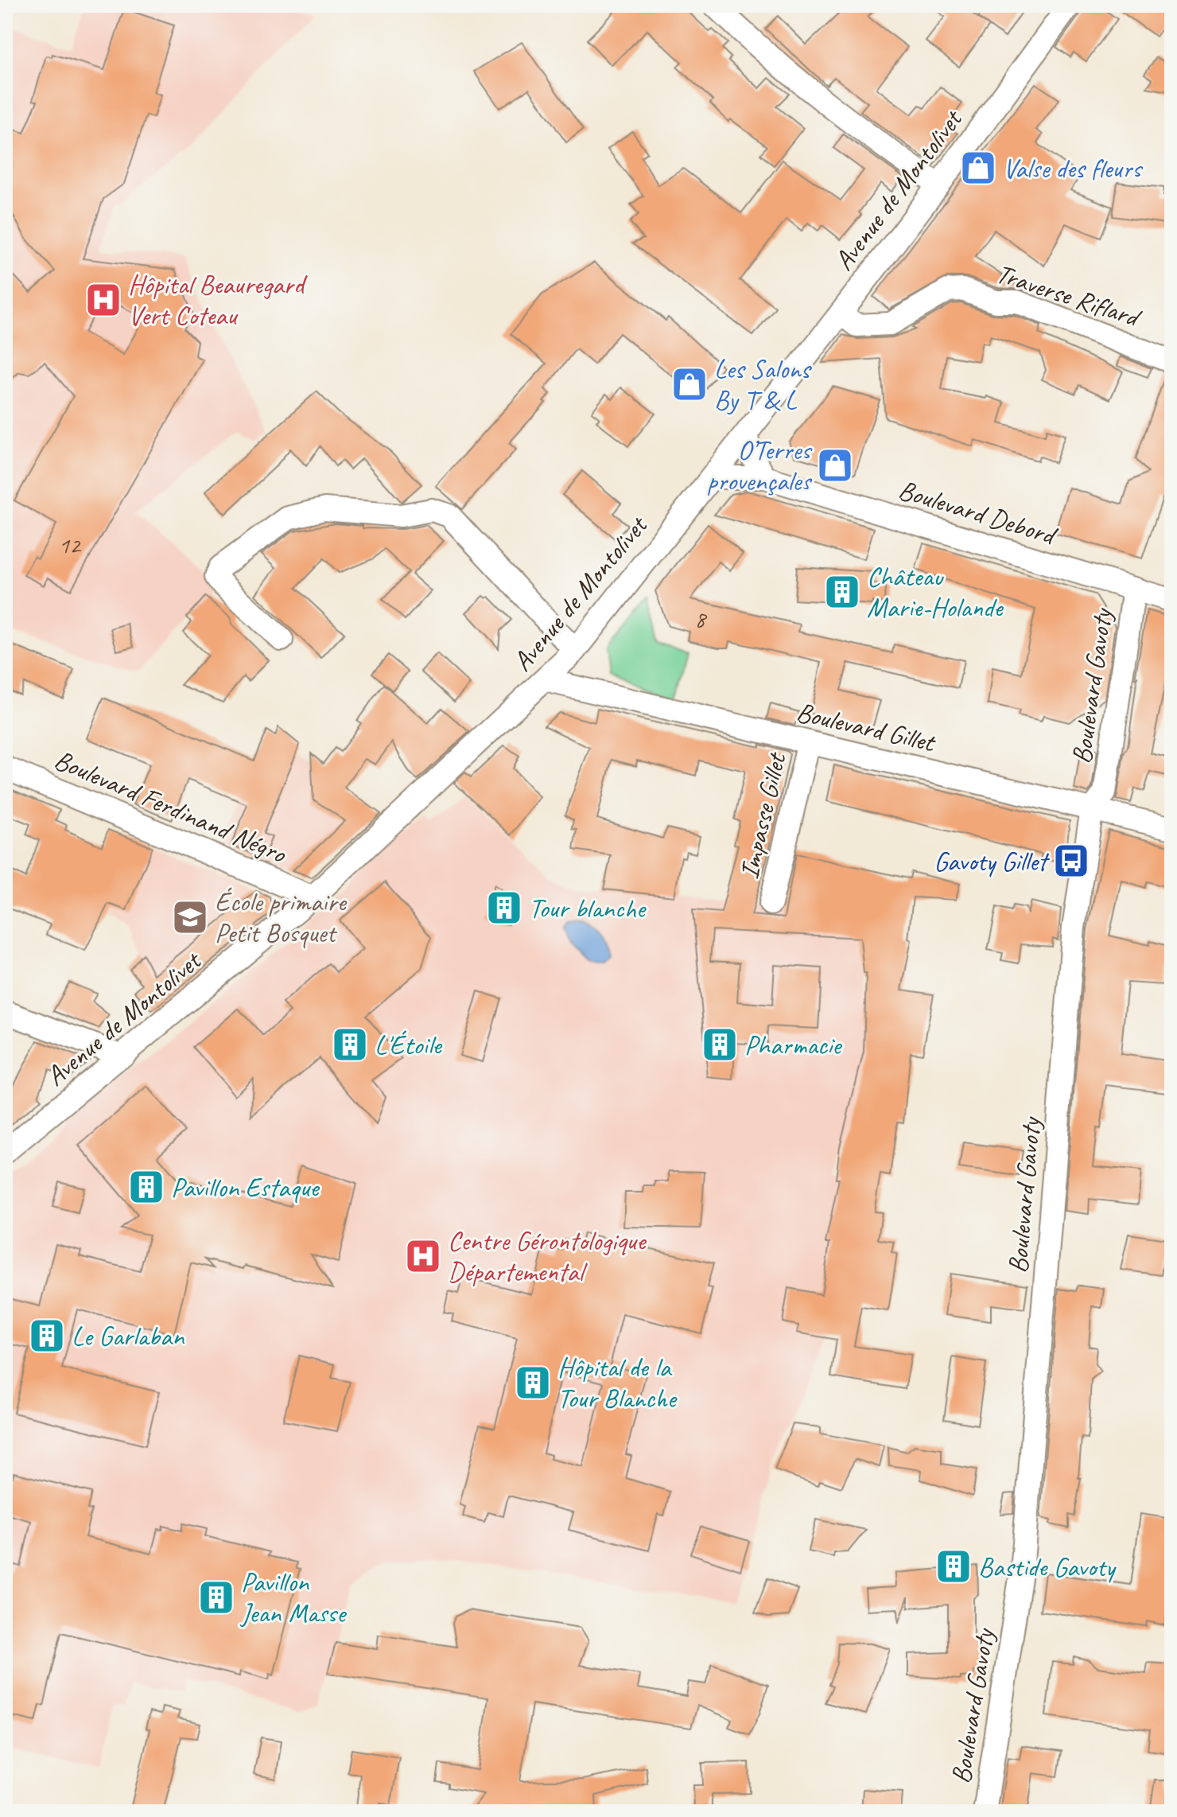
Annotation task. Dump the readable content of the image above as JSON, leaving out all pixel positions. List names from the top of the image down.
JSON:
{
  "streets": {
    "street": [
      "Avenue de Montolivet",
      "Traverse Riflard",
      "Boulevard Debord",
      "Boulevard Gavoty",
      "Boulevard Gillet",
      "Boulevard Ferdinand Négro",
      "Impasse Gillet"
    ]
  },
  "crossings": [
    ["Avenue de Montolivet", "Traverse Riflard"],
    ["Avenue de Montolivet", "Boulevard Debord"],
    ["Avenue de Montolivet", "Boulevard Gillet"],
    ["Avenue de Montolivet", "Boulevard Ferdinand Négro"],
    ["Boulevard Debord", "Boulevard Gavoty"],
    ["Boulevard Gavoty", "Boulevard Gillet"],
    ["Boulevard Gillet", "Impasse Gillet"]
  ],
  "places": {
    "shop": ["Valse des fleurs", "Les Salons By T & L", "O’Terres provençales"],
    "hospital": ["Hôpital Beauregard Vert Coteau", "Centre Gérontologique Départemental"],
    "building": [
      "Château Marie-Holande",
      "Tour blanche",
      "L'Étoile",
      "Pharmacie",
      "Pavillon Estaque",
      "Le Garlaban",
      "Hôpital de la Tour Blanche",
      "Bastide Gavoty",
      "Pavillon Jean Masse"
    ],
    "bus stop": ["Gavoty Gillet"],
    "school or university": ["École primaire Petit Bosquet"]
  },
  "house_numbers": ["12", "8"]
}
